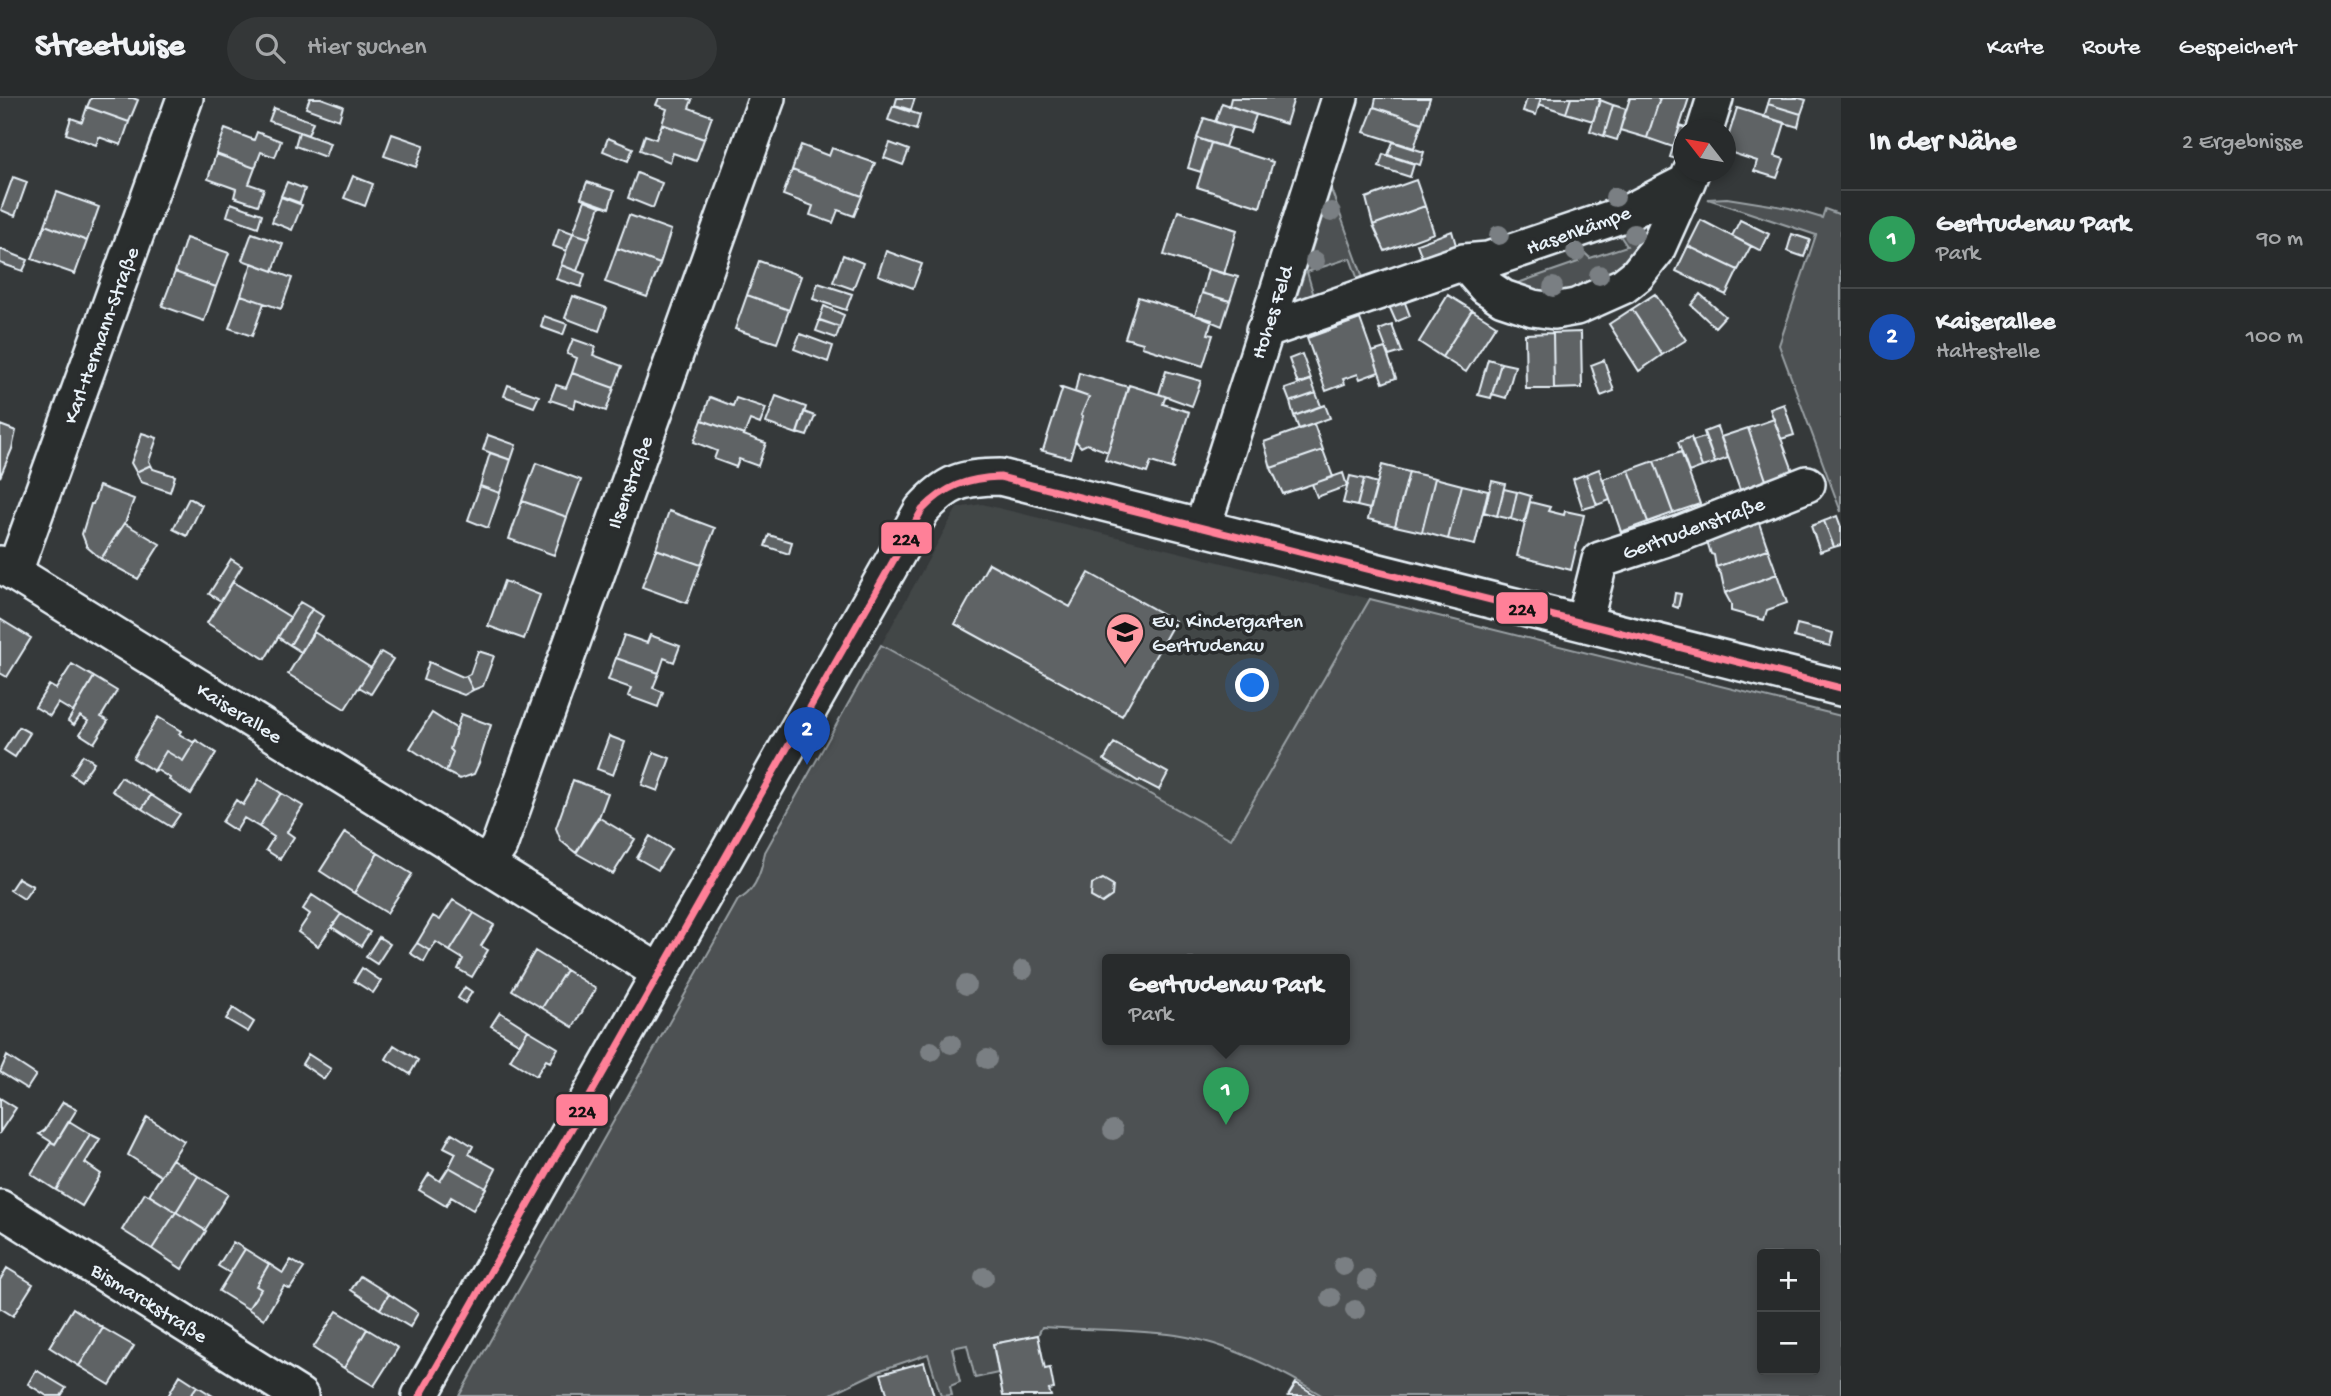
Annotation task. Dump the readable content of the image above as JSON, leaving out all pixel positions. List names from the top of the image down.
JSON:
{
  "streets": {
    "street": [
      "Hasenkämpe",
      "Hohes Feld",
      "Karl-Hermann-Straße",
      "Ilsenstraße",
      "Gertrudenstraße",
      "Kaiserallee",
      "Bismarckstraße"
    ]
  },
  "crossings": [
    ["Hasenkämpe", "Hohes Feld"],
    ["Karl-Hermann-Straße", "Kaiserallee"],
    ["Ilsenstraße", "Kaiserallee"]
  ],
  "places": {
    "school or university": ["Ev. Kindergarten Gertrudenau"]
  },
  "lines": ["transit line 224"],
  "north": "top left",
  "page": {
    "header": "Streetwise",
    "search": "Hier suchen",
    "nav": ["Karte", "Route", "Gespeichert"],
    "heading": ["In der Nähe", "2 Ergebnisse"],
    "list": [
      {
        "mark": "1",
        "name": "Gertrudenau Park",
        "note": "Park",
        "value": "90 m"
      },
      {
        "mark": "2",
        "name": "Kaiserallee",
        "note": "Haltestelle",
        "value": "100 m"
      }
    ],
    "pins": ["2", "1"],
    "popup": ["Gertrudenau Park", "Park"],
    "map_buttons": ["+", "−"]
  }
}
